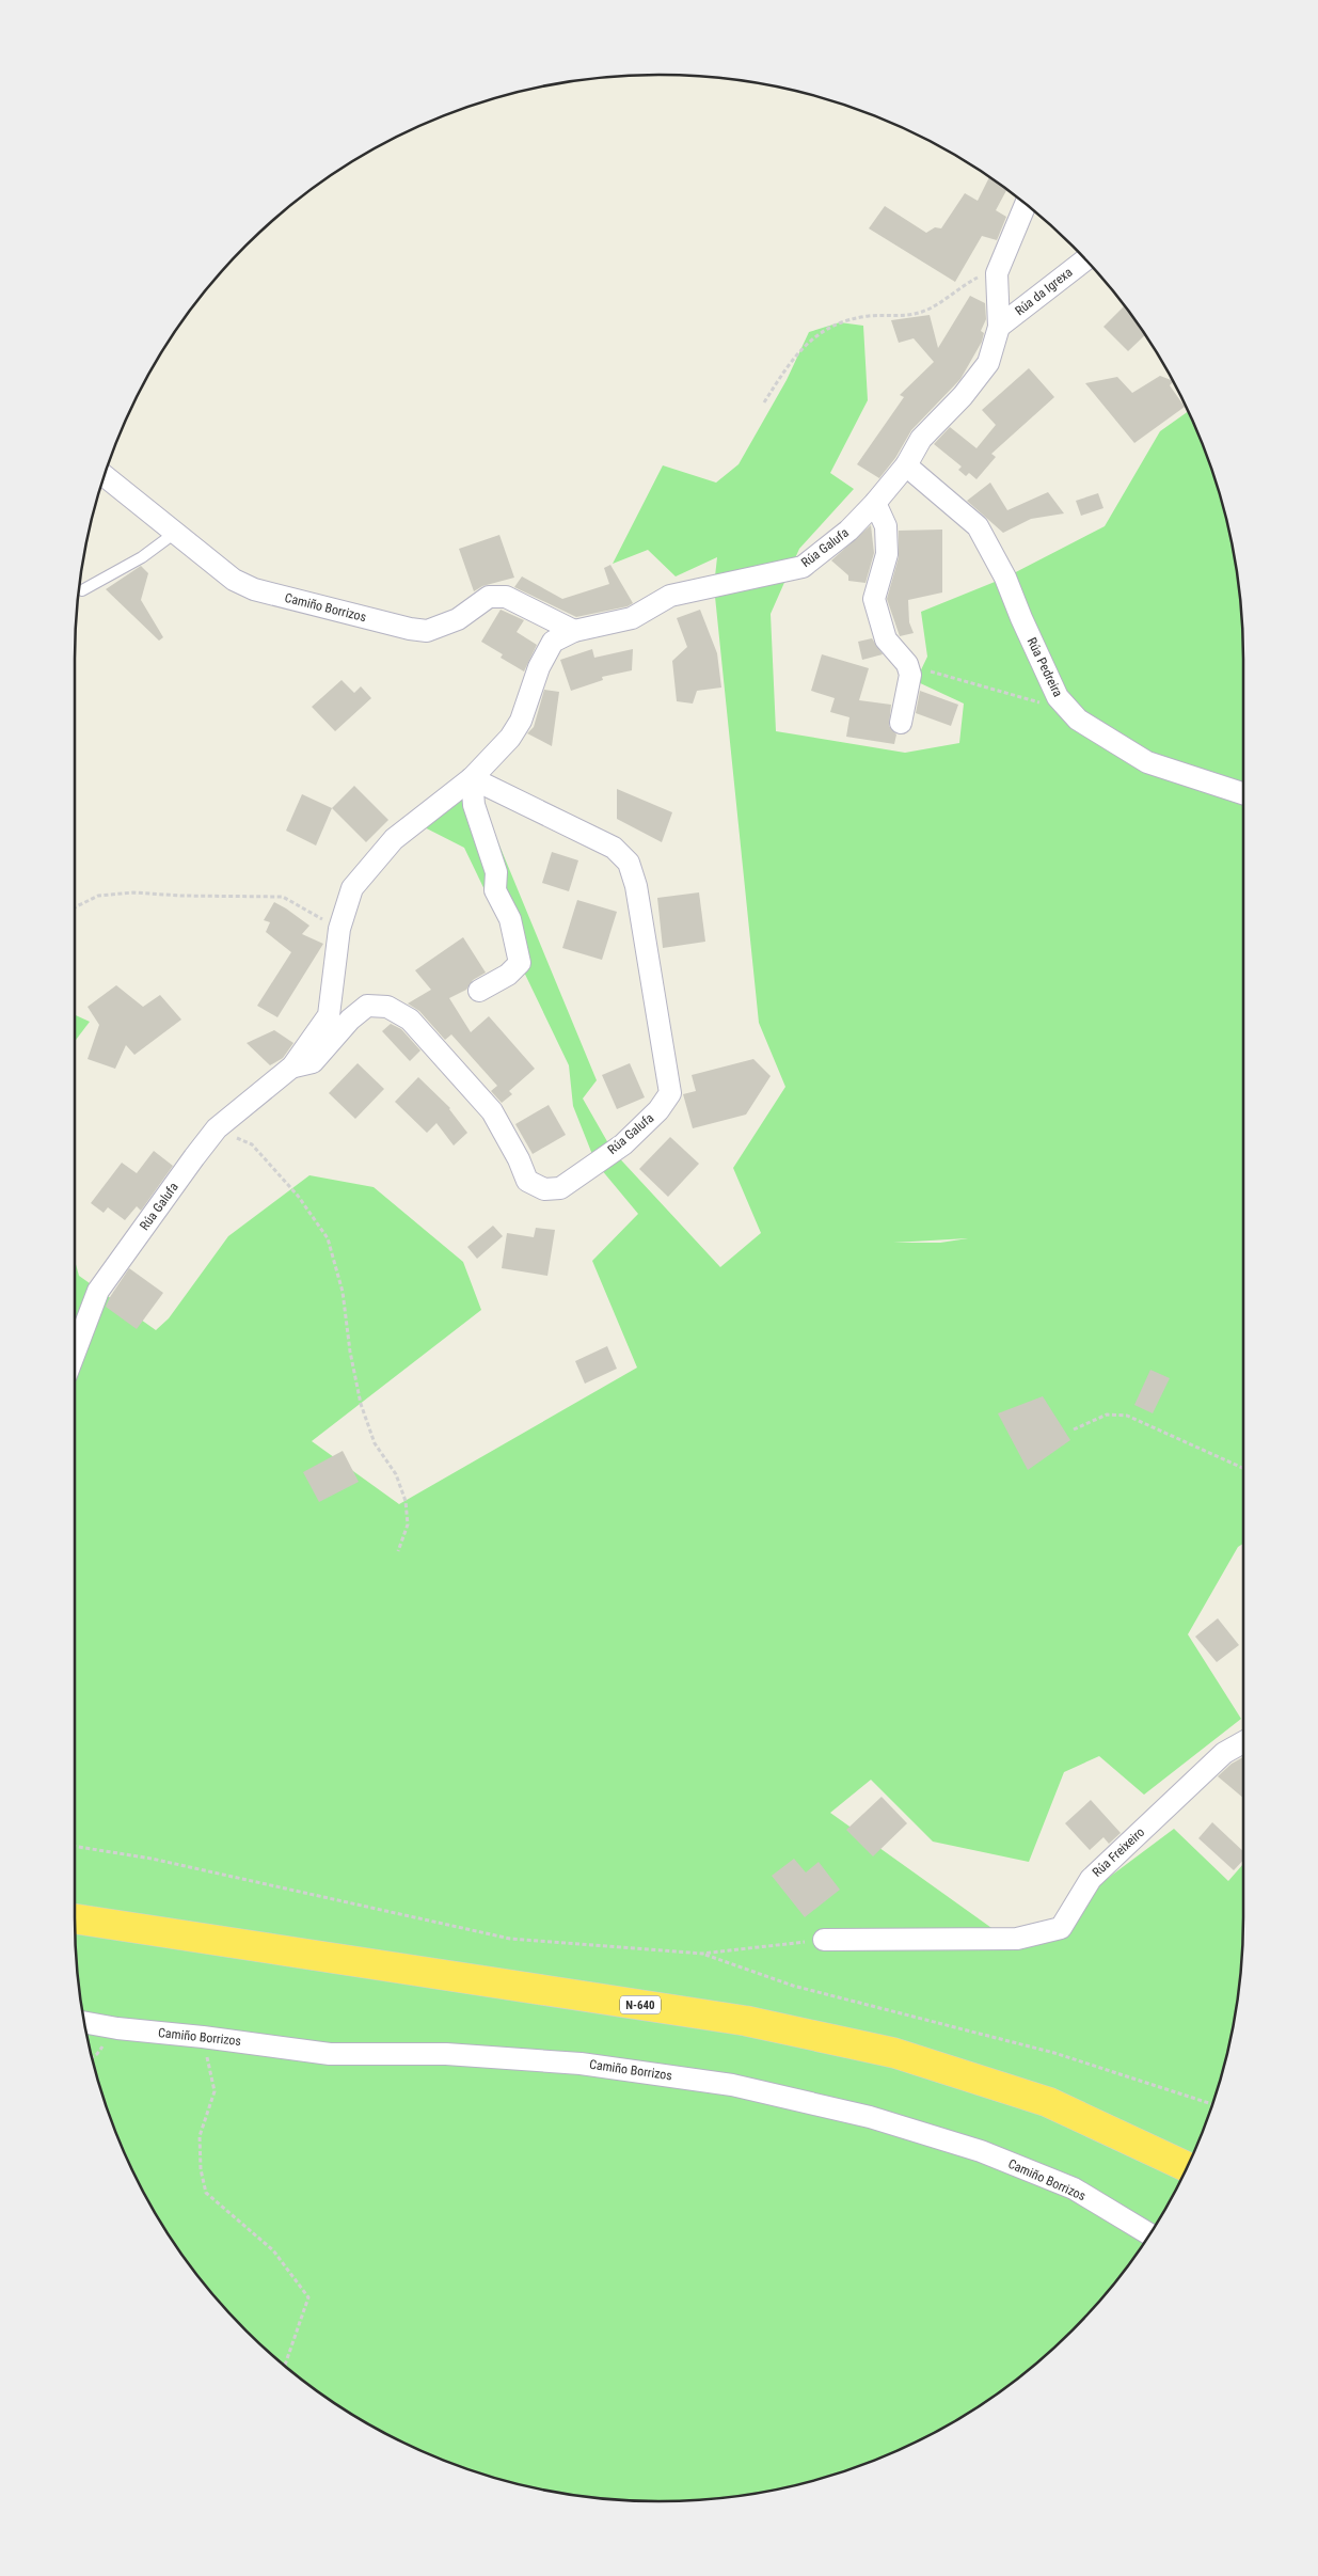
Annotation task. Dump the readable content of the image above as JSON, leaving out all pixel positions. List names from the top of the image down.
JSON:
{
  "streets": {
    "highway": ["N-640"],
    "street": [
      "Rúa da Igrexa",
      "Rúa Galufa",
      "Camiño Borrizos",
      "Rúa Pedreira",
      "Rúa Freixeiro"
    ]
  },
  "crossings": [
    ["Rúa da Igrexa", "Rúa Galufa"],
    ["Rúa Galufa", "Camiño Borrizos"],
    ["Rúa Galufa", "Rúa Pedreira"]
  ]
}
